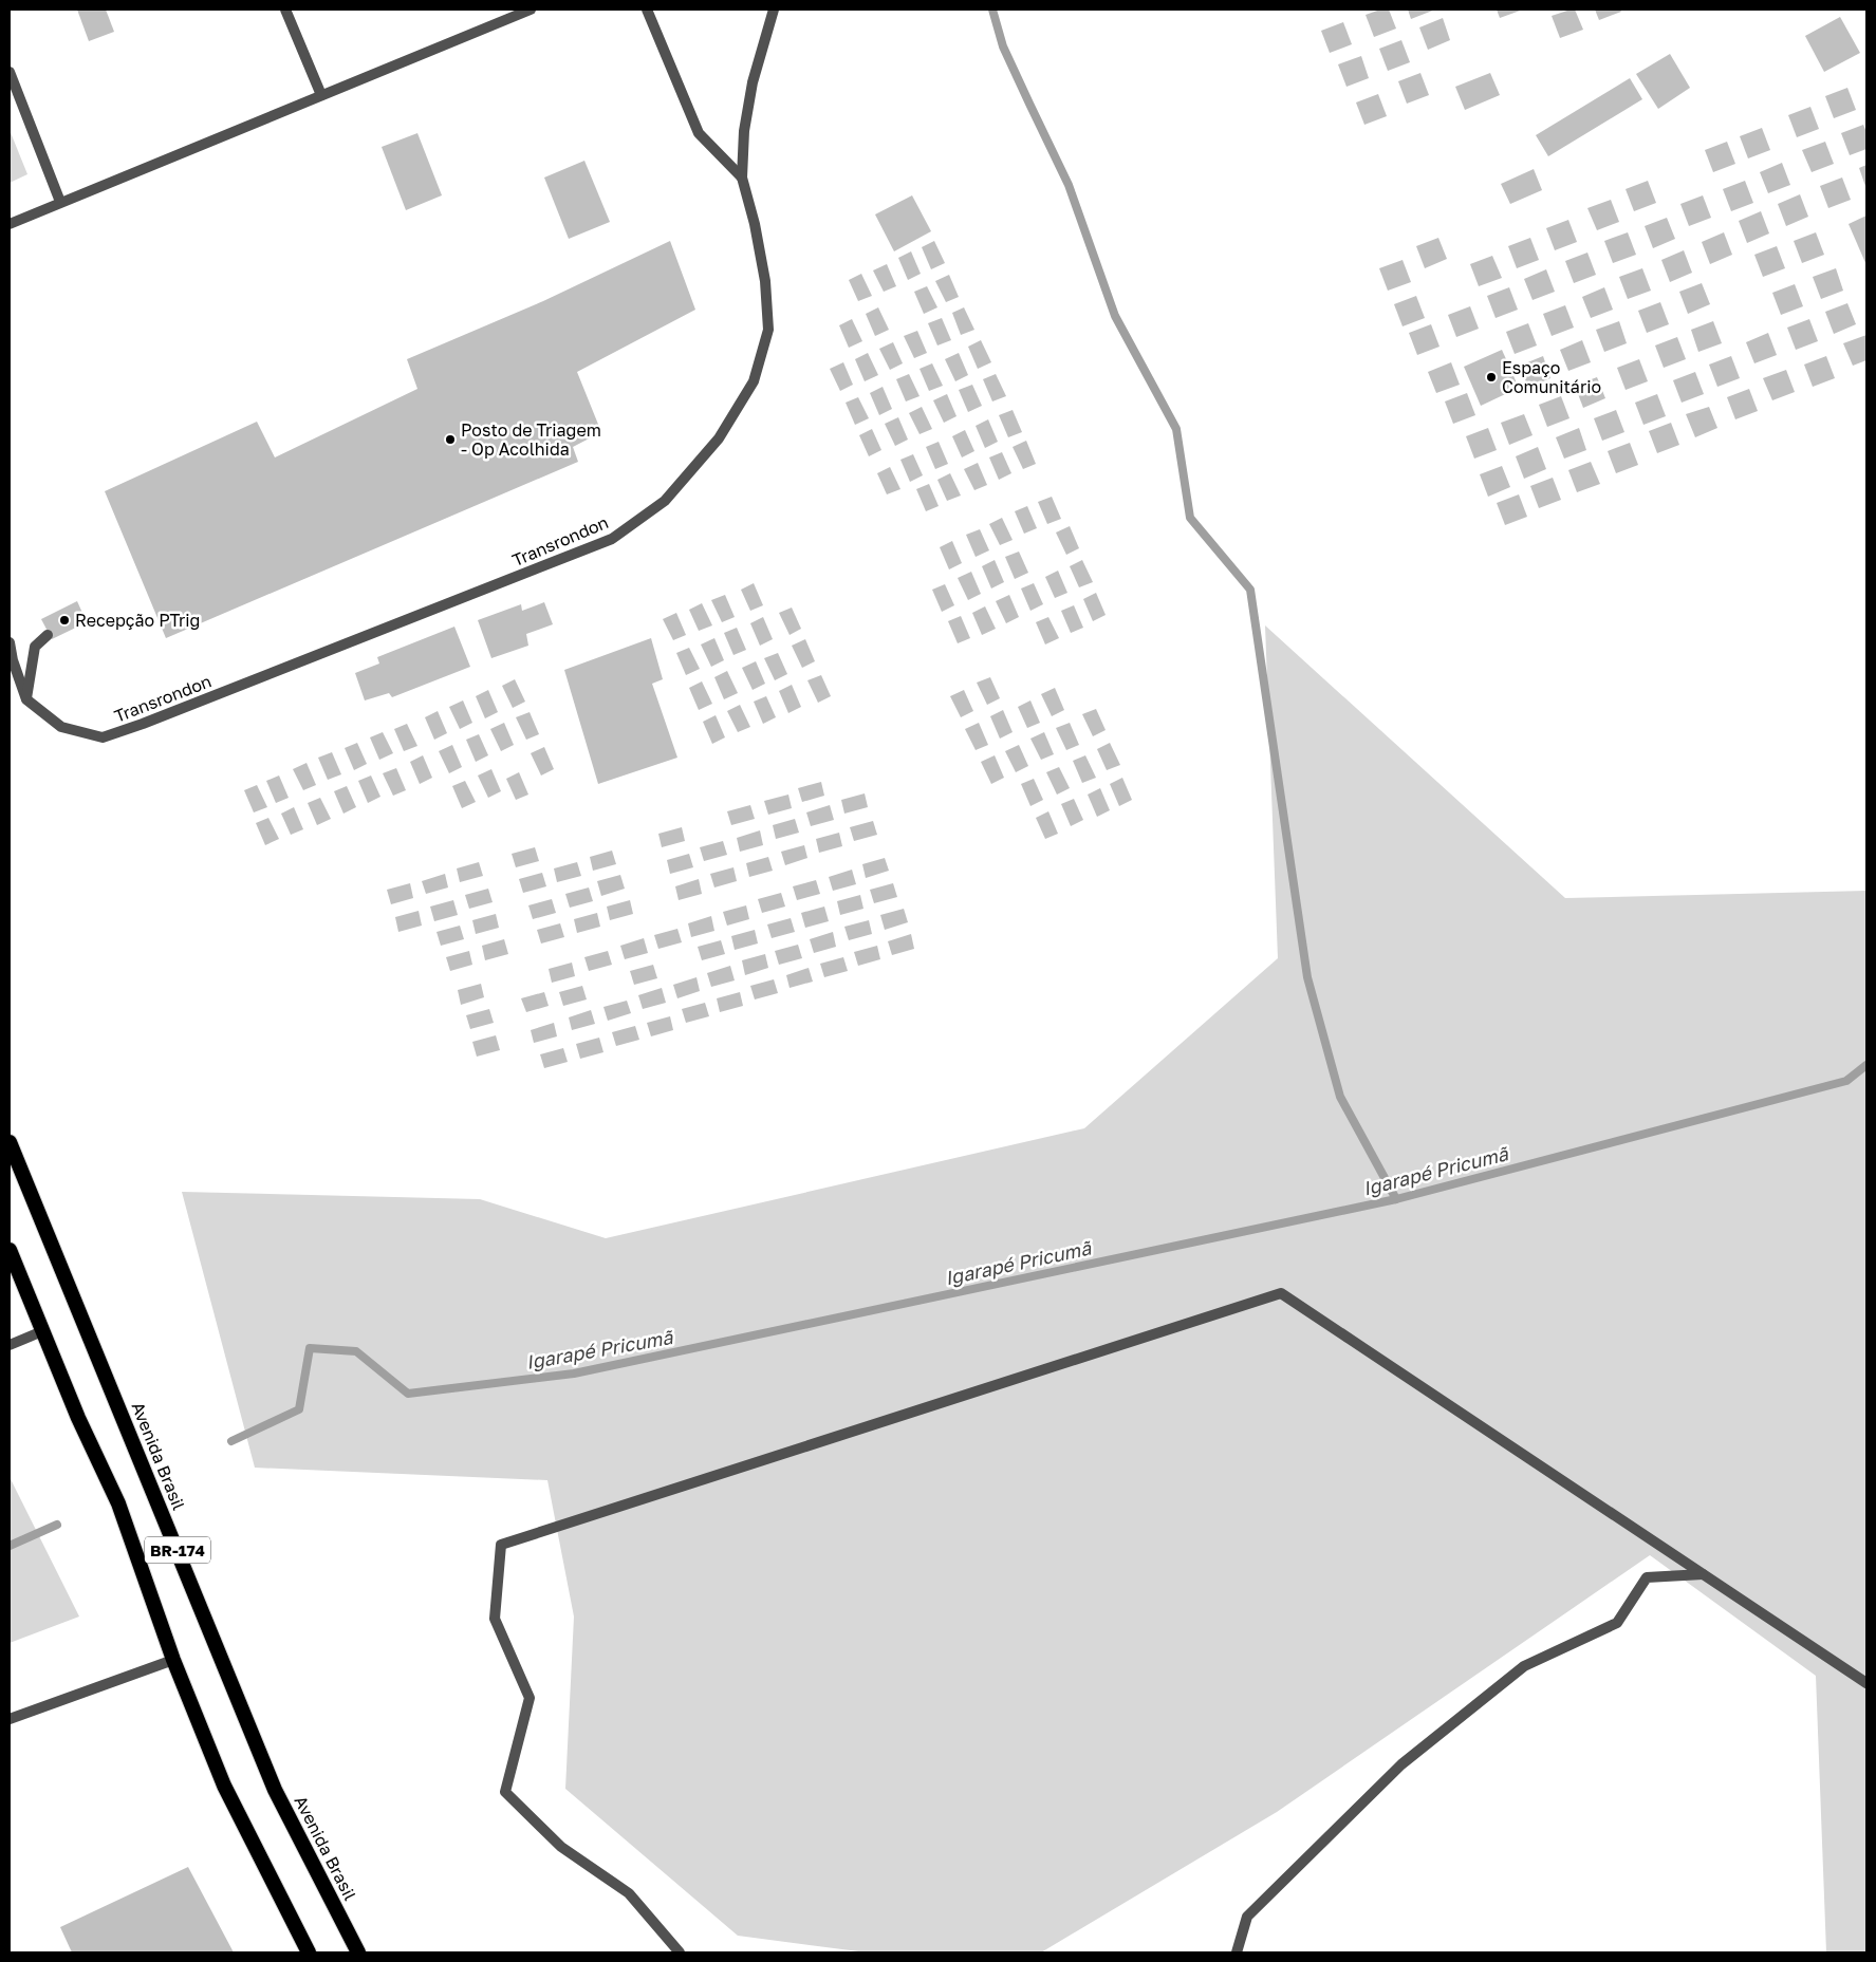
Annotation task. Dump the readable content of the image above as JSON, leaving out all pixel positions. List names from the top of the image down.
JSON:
{
  "streets": {
    "highway": ["Avenida Brasil", "BR-174"],
    "street": ["Transrondon"]
  },
  "water": ["Igarapé Pricumã"],
  "places": ["Espaço Comunitário", "Posto de Triagem - Op Acolhida", "Recepção PTrig"]
}
